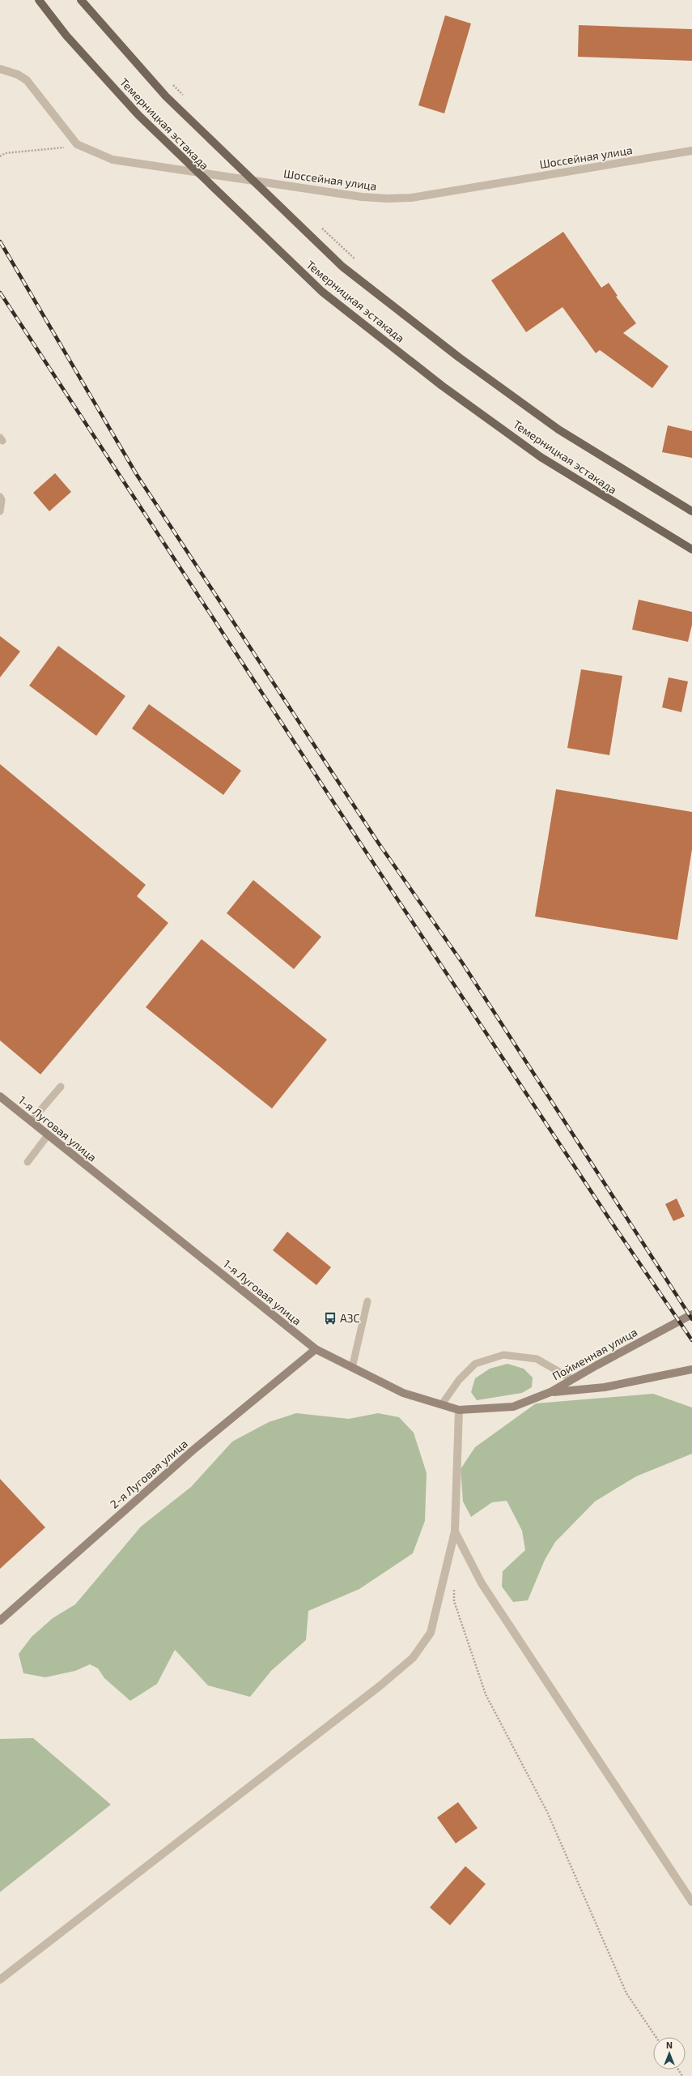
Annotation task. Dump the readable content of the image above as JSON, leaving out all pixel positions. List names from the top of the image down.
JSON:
{
  "streets": {
    "main road": [
      "Темерницкая эстакада",
      "1-я Луговая улица",
      "Пойменная улица",
      "2-я Луговая улица"
    ],
    "street": ["Шоссейная улица"]
  },
  "crossings": [
    ["1-я Луговая улица", "Пойменная улица"],
    ["1-я Луговая улица", "2-я Луговая улица"]
  ],
  "places": {
    "bus stop": ["АЗС"]
  },
  "north": "top"
}
